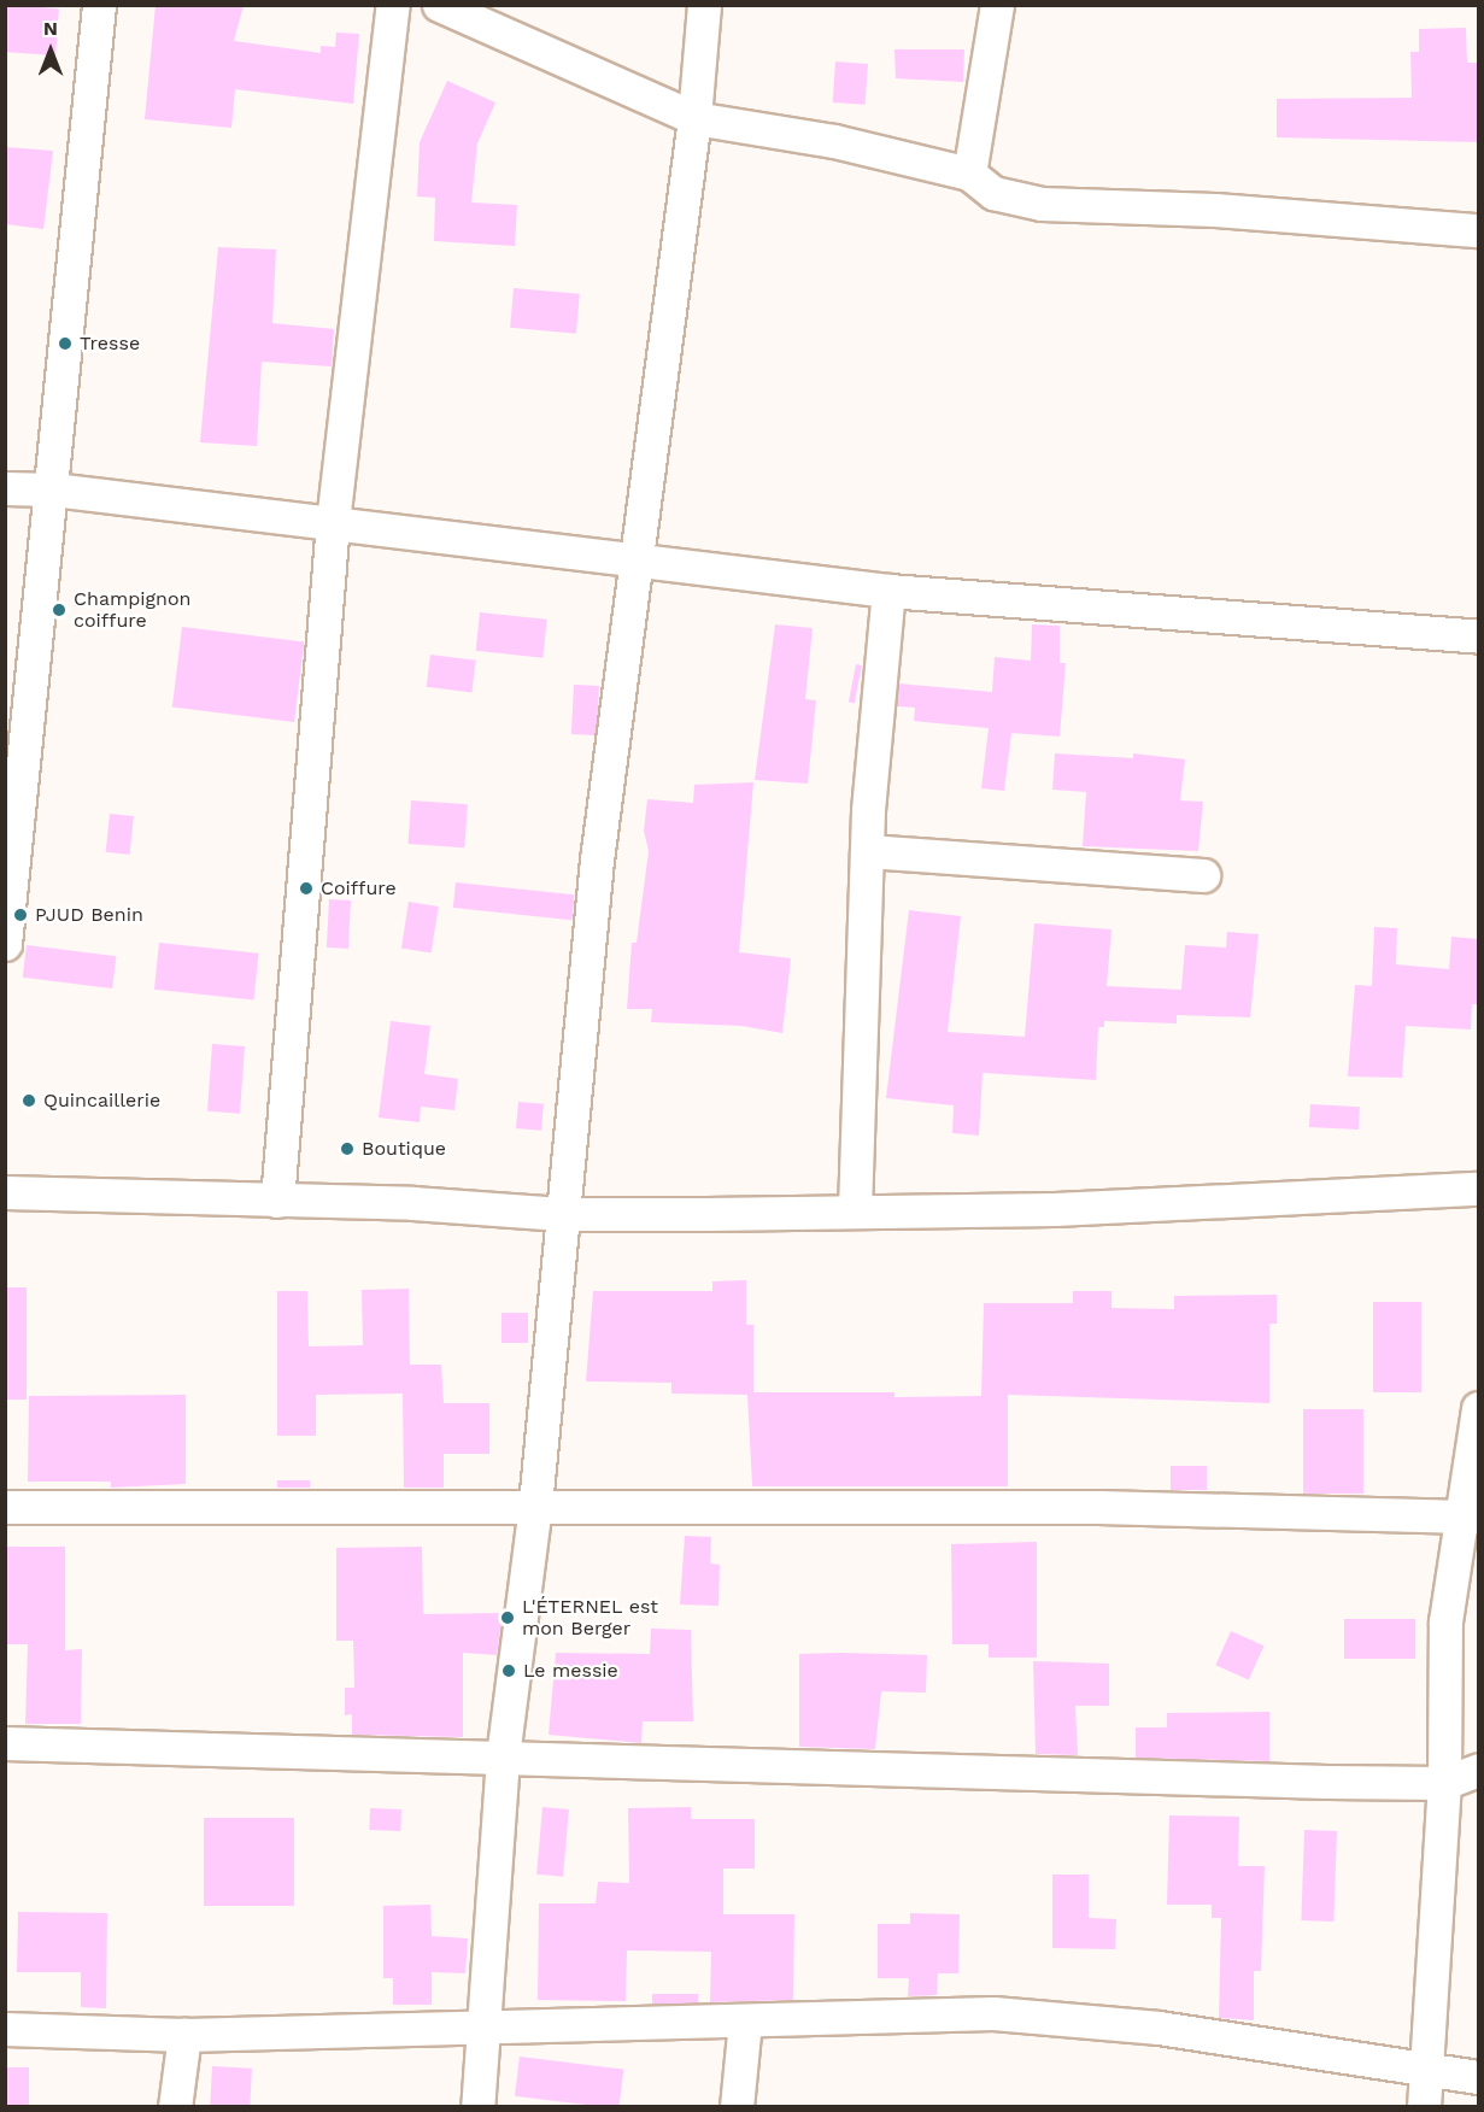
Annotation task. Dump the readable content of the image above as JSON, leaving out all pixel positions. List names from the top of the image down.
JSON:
{
  "places": [
    "Tresse",
    "Champignon coiffure",
    "Coiffure",
    "PJUD Benin",
    "Quincaillerie",
    "Boutique",
    "L'ÉTERNEL est mon Berger",
    "Le messie"
  ],
  "north": "top"
}
